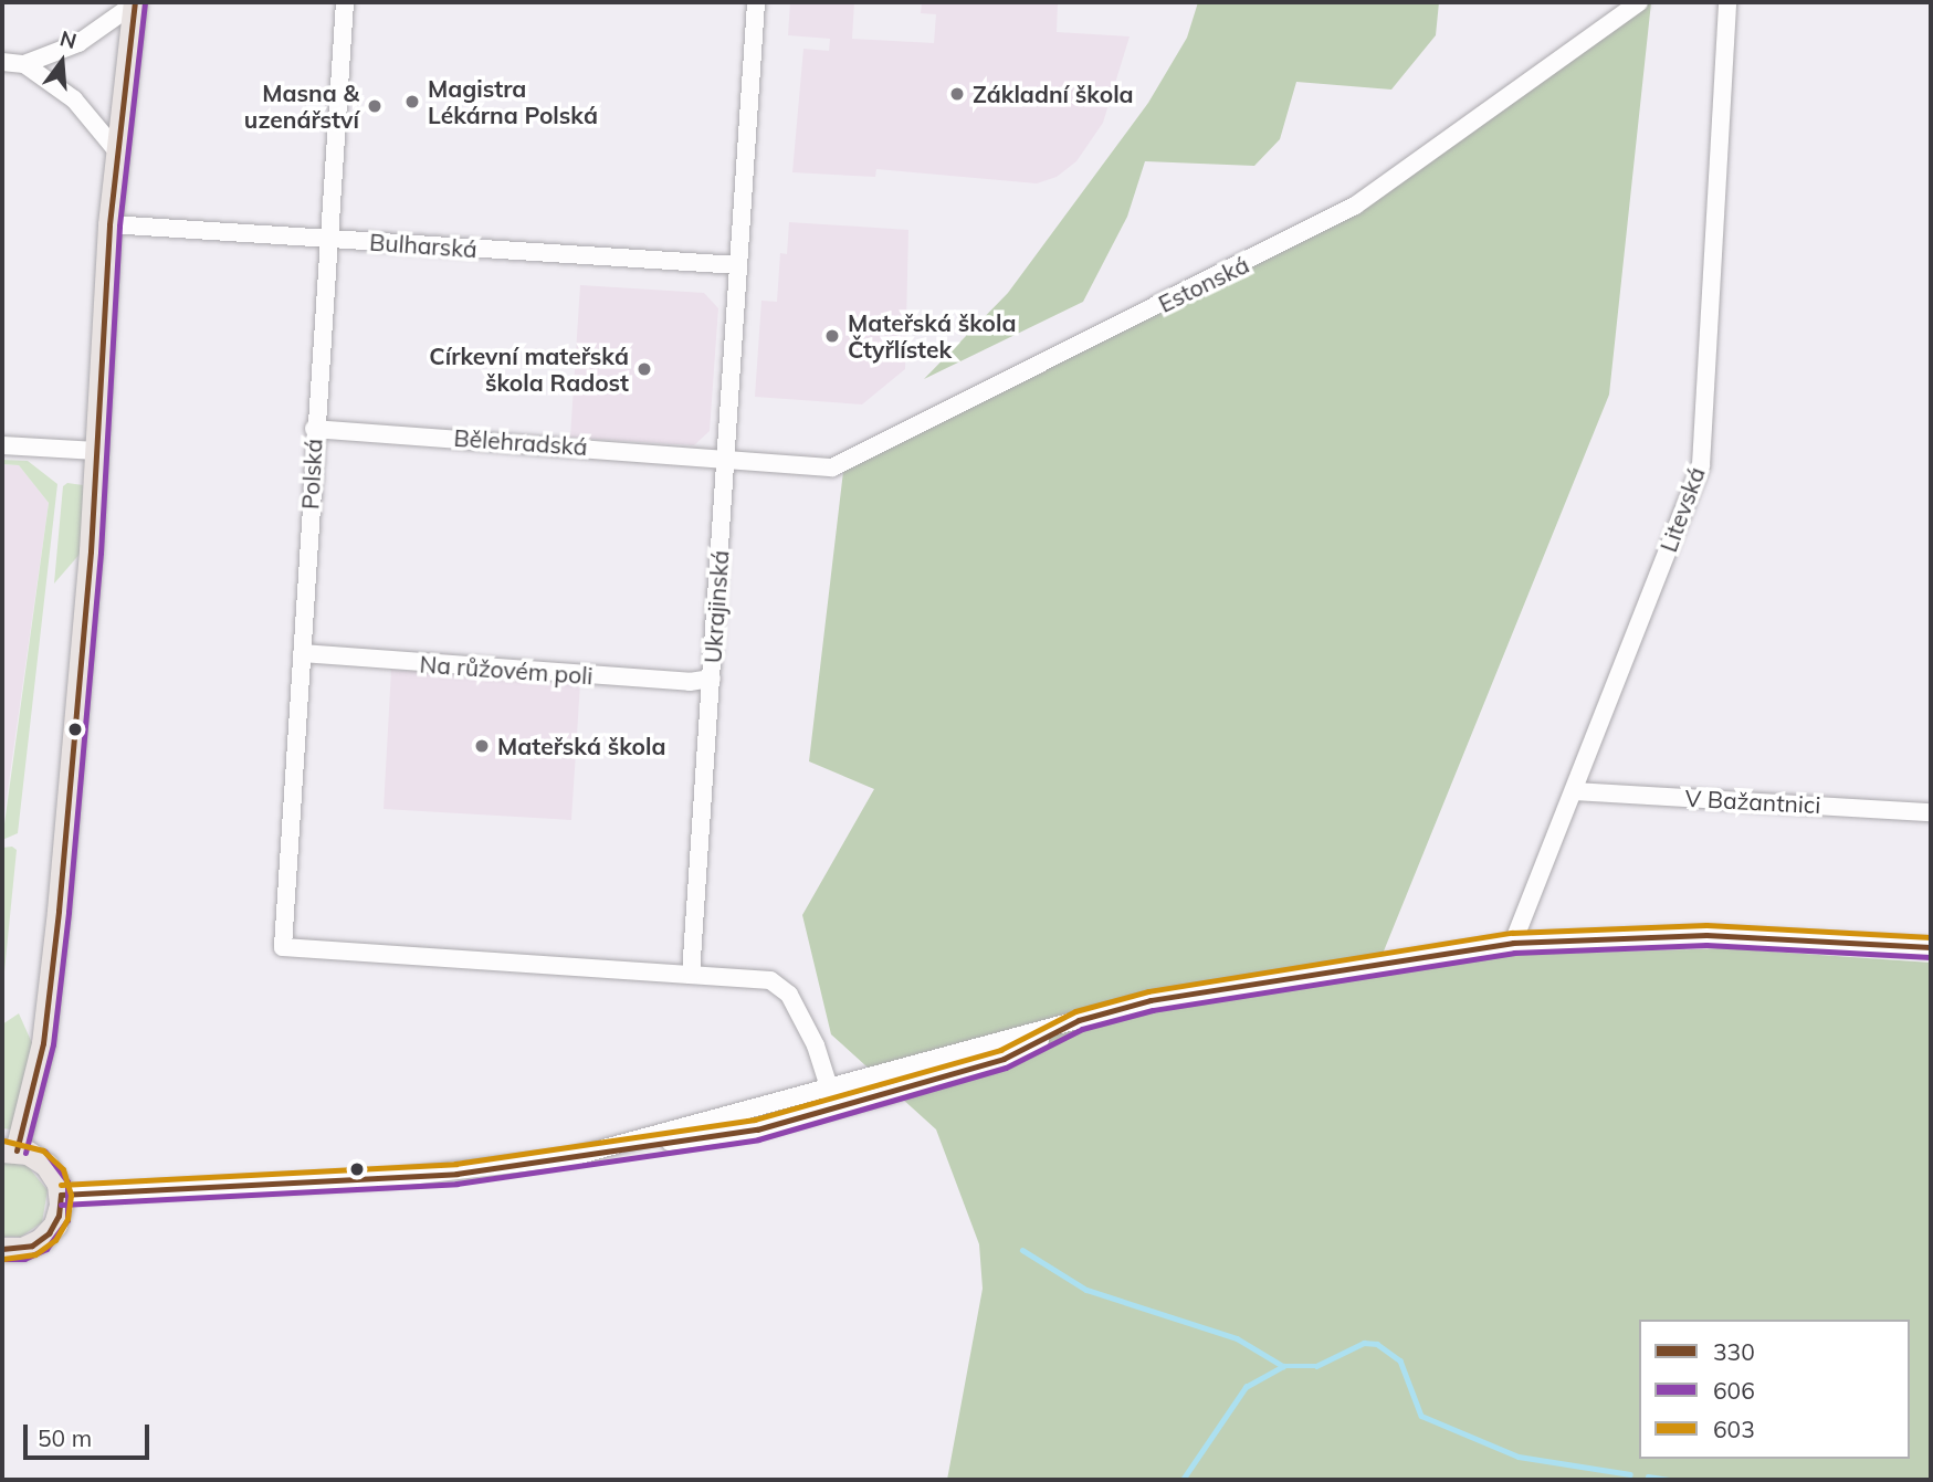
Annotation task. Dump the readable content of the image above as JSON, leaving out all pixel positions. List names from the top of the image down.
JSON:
{
  "streets": {
    "street": [
      "Bulharská",
      "Estonská",
      "Bělehradská",
      "Polská",
      "Litevská",
      "Ukrajinská",
      "Na růžovém poli",
      "V Bažantnici"
    ]
  },
  "crossings": [
    ["Bulharská", "Polská"],
    ["Bulharská", "Ukrajinská"],
    ["Estonská", "Bělehradská"],
    ["Estonská", "Ukrajinská"],
    ["Bělehradská", "Polská"],
    ["Bělehradská", "Ukrajinská"],
    ["Polská", "Ukrajinská"],
    ["Polská", "Na růžovém poli"],
    ["Litevská", "V Bažantnici"],
    ["Ukrajinská", "Na růžovém poli"]
  ],
  "places": [
    "Základní škola",
    "Magistra Lékárna Polská",
    "Masna & uzenářství",
    "Mateřská škola Čtyřlístek",
    "Církevní mateřská škola Radost",
    "Mateřská škola"
  ],
  "lines": ["transit line 330", "transit line 606", "transit line 603"],
  "legend": ["330", "606", "603"],
  "scale_bar": "50 m",
  "north": "top"
}
